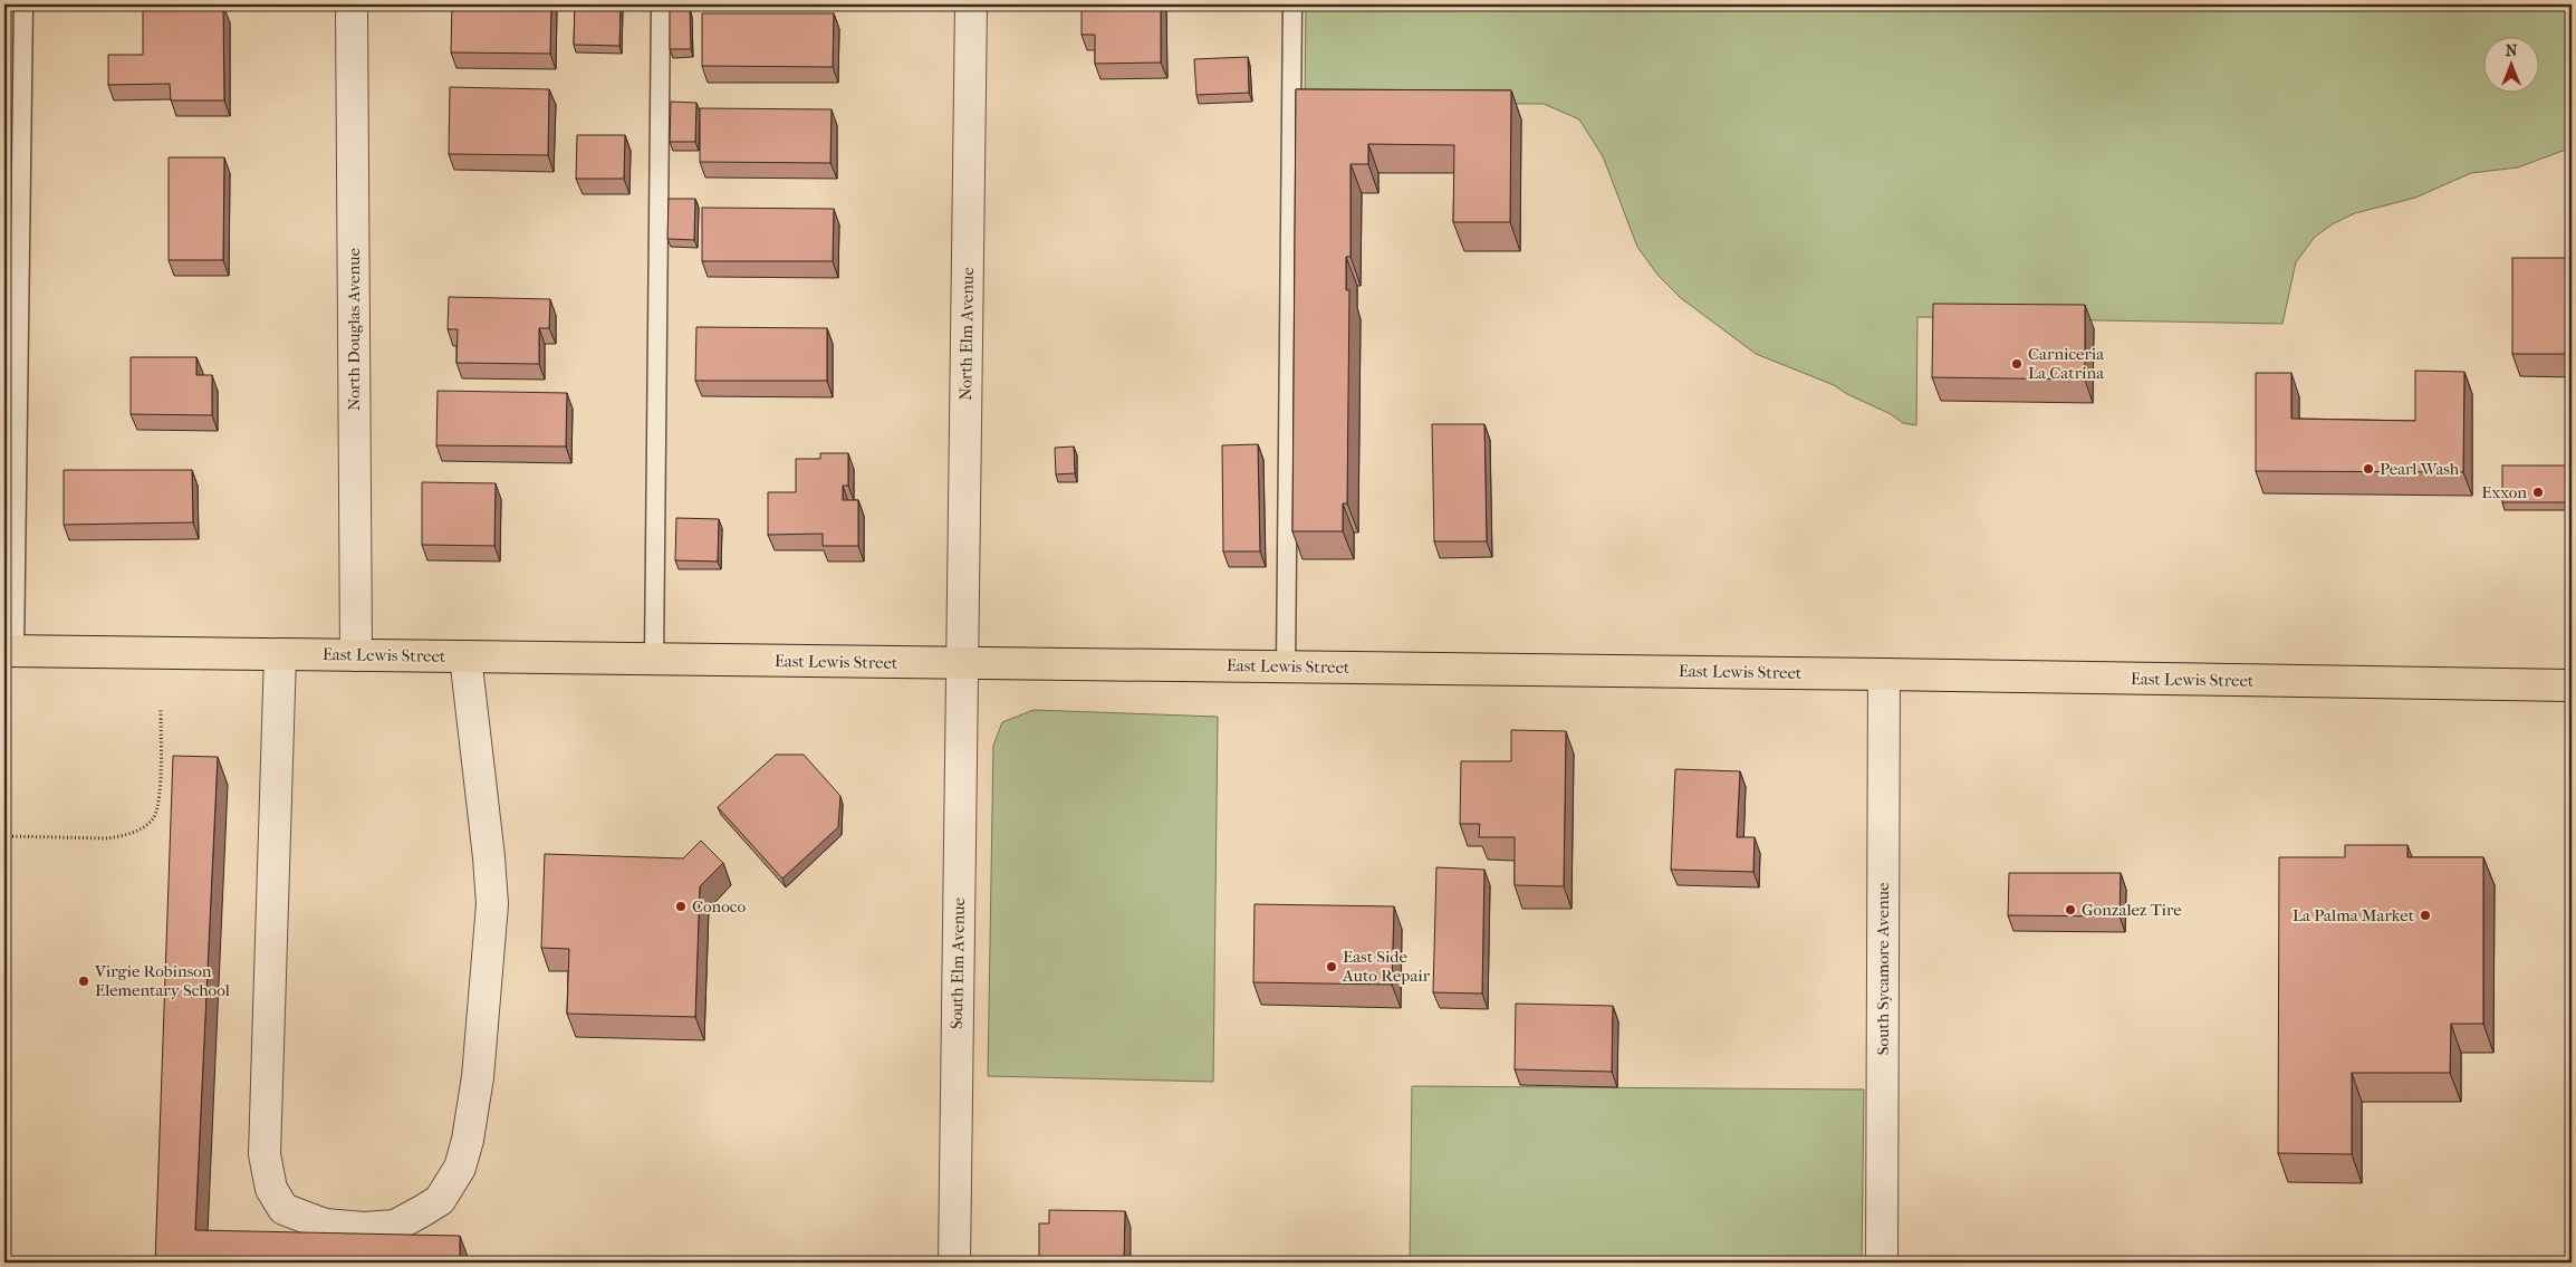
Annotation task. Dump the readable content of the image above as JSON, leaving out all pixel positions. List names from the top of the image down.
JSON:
{
  "streets": {
    "main road": ["East Lewis Street"],
    "street": [
      "North Douglas Avenue",
      "North Elm Avenue",
      "South Elm Avenue",
      "South Sycamore Avenue"
    ]
  },
  "crossings": [
    ["North Douglas Avenue", "East Lewis Street"],
    ["North Elm Avenue", "East Lewis Street"],
    ["North Elm Avenue", "South Elm Avenue"],
    ["East Lewis Street", "South Elm Avenue"],
    ["East Lewis Street", "South Sycamore Avenue"]
  ],
  "places": [
    "Carniceria La Catrina",
    "Pearl Wash",
    "Exxon",
    "Conoco",
    "Gonzalez Tire",
    "La Palma Market",
    "East Side Auto Repair",
    "Virgie Robinson Elementary School"
  ],
  "north": "top"
}
